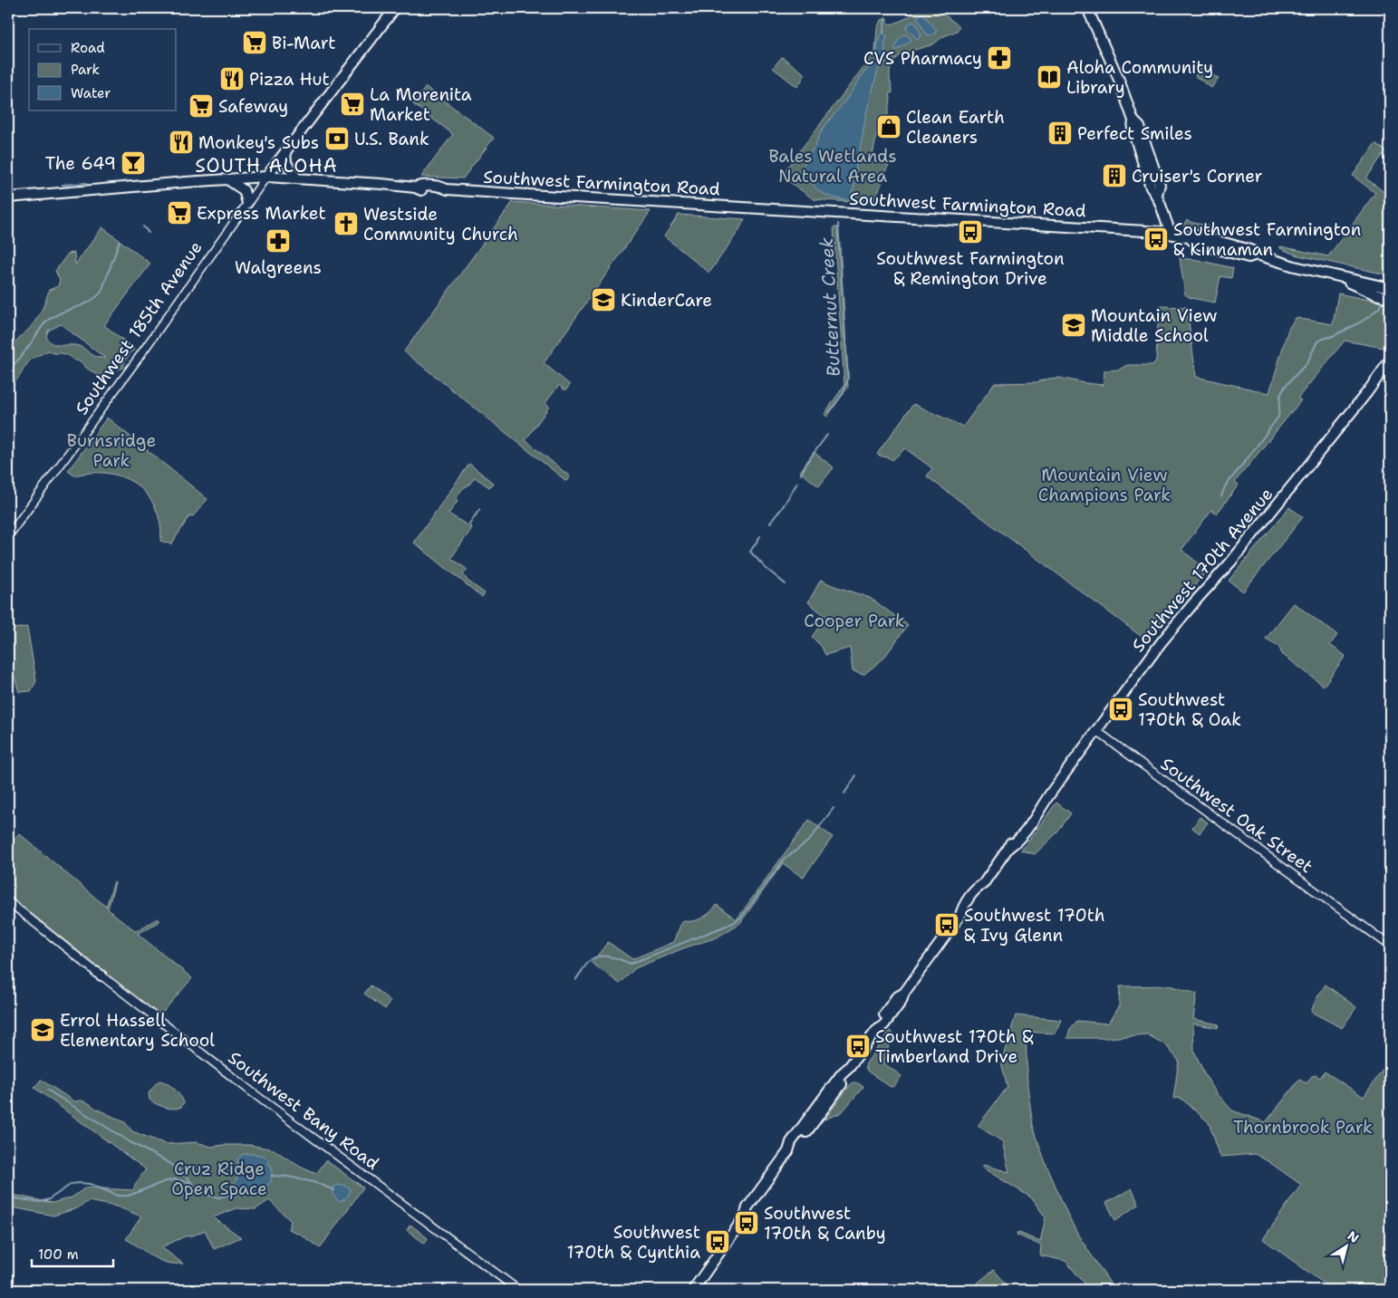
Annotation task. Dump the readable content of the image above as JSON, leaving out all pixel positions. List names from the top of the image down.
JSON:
{
  "streets": {
    "main road": ["Southwest Farmington Road", "Southwest 185th Avenue", "Southwest 170th Avenue"],
    "street": ["Southwest Oak Street", "Southwest Bany Road"]
  },
  "crossings": [
    ["Southwest Farmington Road", "Southwest 185th Avenue"],
    ["Southwest 170th Avenue", "Southwest Oak Street"]
  ],
  "districts": ["SOUTH ALOHA"],
  "water": ["Butternut Creek"],
  "parks": [
    "Bales Wetlands Natural Area",
    "Burnsridge Park",
    "Mountain View Champions Park",
    "Cooper Park",
    "Thornbrook Park",
    "Cruz Ridge Open Space"
  ],
  "places": {
    "supermarket": [
      "Bi-Mart",
      "La Morenita Market",
      "Safeway",
      "Express Market"
    ],
    "pharmacy": ["CVS Pharmacy", "Walgreens"],
    "library": ["Aloha Community Library"],
    "restaurant": ["Pizza Hut", "Monkey's Subs"],
    "shop": ["Clean Earth Cleaners"],
    "building": ["Perfect Smiles", "Cruiser's Corner"],
    "bank": ["U.S. Bank"],
    "bar": ["The 649"],
    "church": ["Westside Community Church"],
    "bus stop": [
      "Southwest Farmington & Remington Drive",
      "Southwest Farmington & Kinnaman",
      "Southwest 170th & Oak",
      "Southwest 170th & Ivy Glenn",
      "Southwest 170th & Timberland Drive",
      "Southwest 170th & Canby",
      "Southwest 170th & Cynthia"
    ],
    "school or university": ["KinderCare", "Mountain View Middle School", "Errol Hassell Elementary School"]
  },
  "legend": ["Road", "Park", "Water"],
  "scale_bar": "100 m",
  "north": "top right"
}
